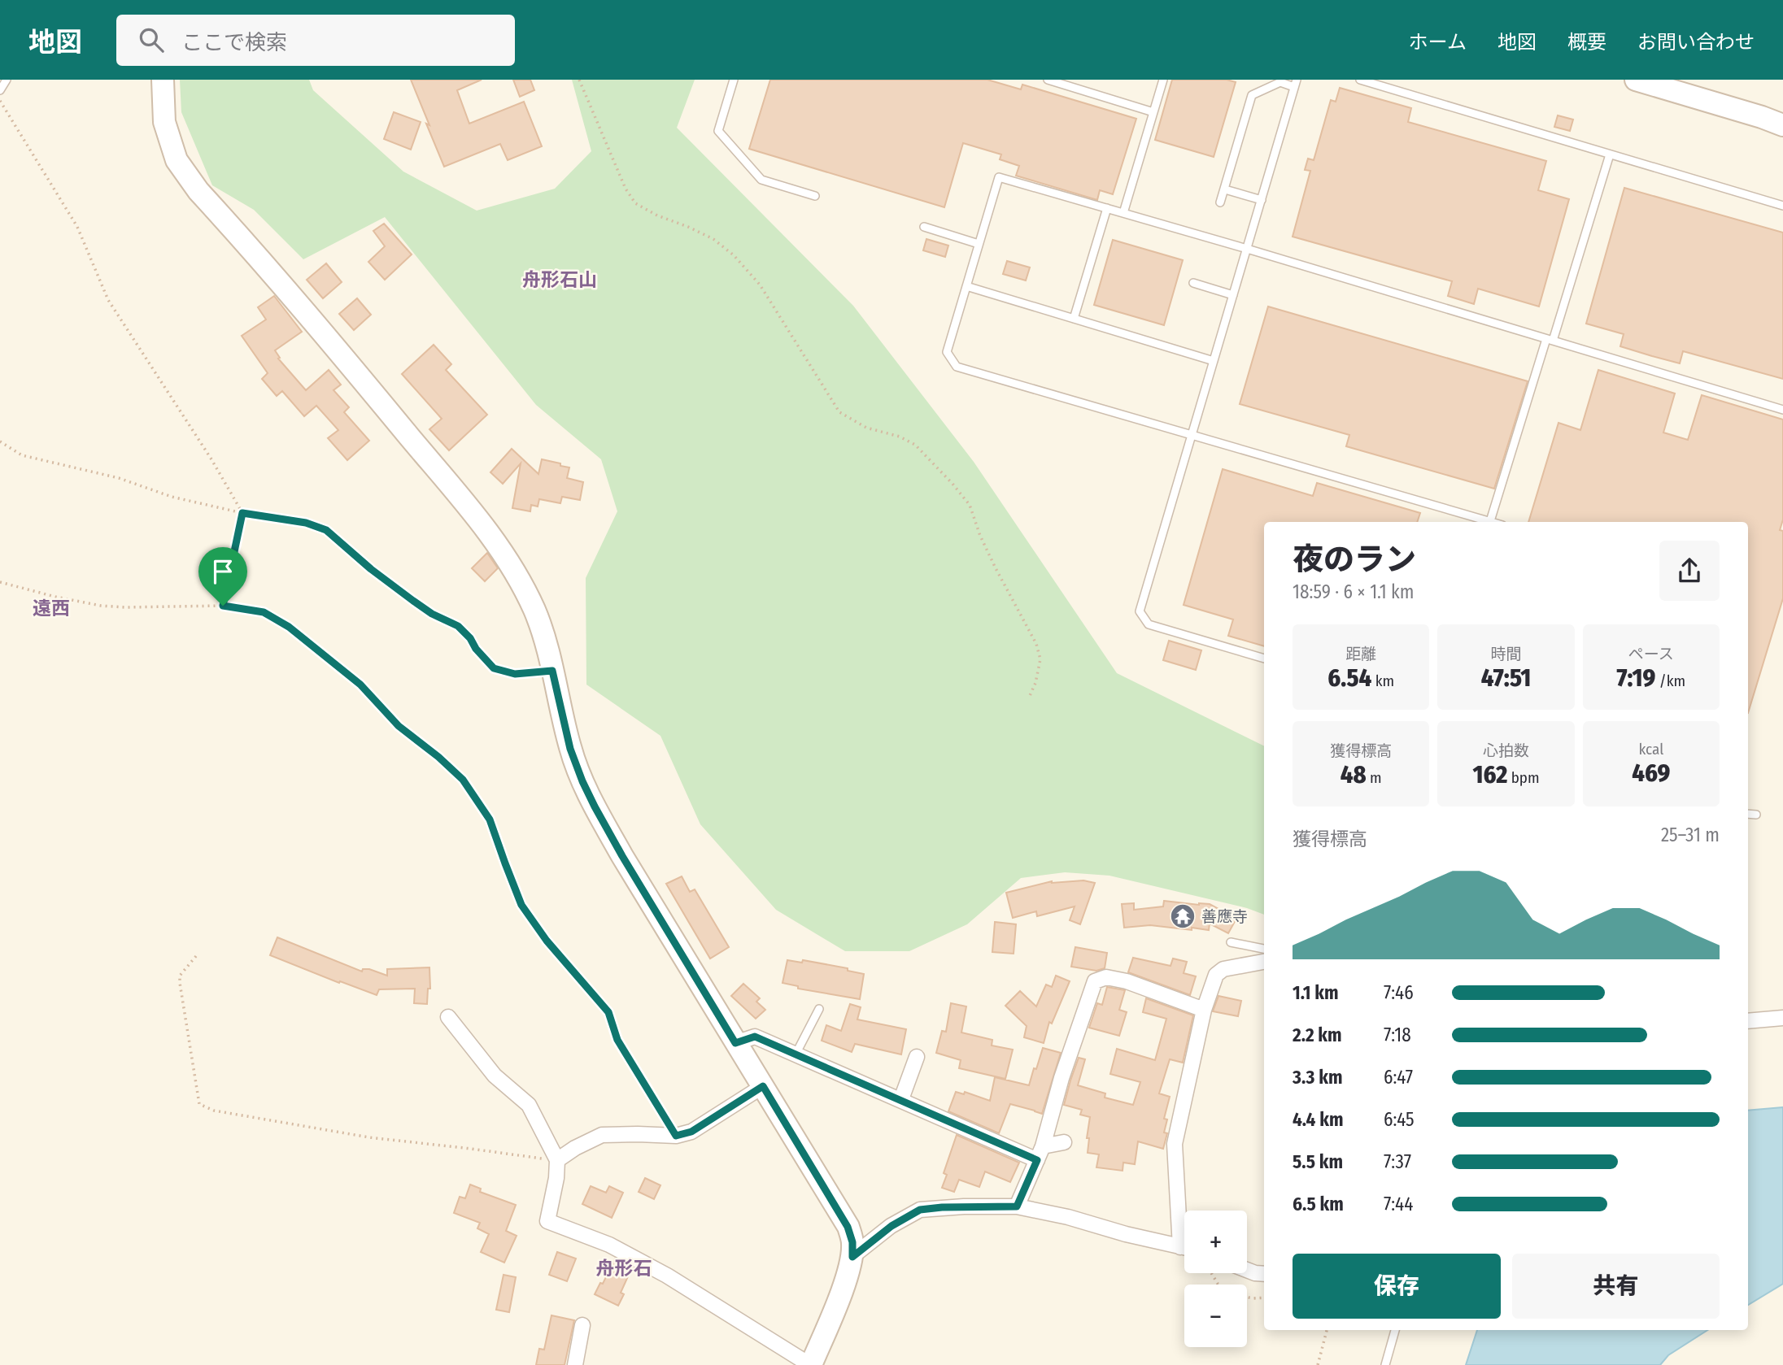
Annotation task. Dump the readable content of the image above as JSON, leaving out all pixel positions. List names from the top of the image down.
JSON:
{
  "districts": ["舟形石山", "遠西", "舟形石"],
  "places": {
    "temple": ["善應寺"]
  },
  "page": {
    "header": "地図",
    "search": "ここで検索",
    "nav": [
      "ホーム",
      "地図",
      "概要",
      "お問い合わせ"
    ],
    "heading": ["夜のラン", "18:59 · 6 × 1.1 km"],
    "stats": [
      ["距離", "6.54 km"],
      ["時間", "47:51"],
      ["ペース", "7:19 /km"],
      ["獲得標高", "48 m"],
      ["心拍数", "162 bpm"],
      ["kcal", "469"]
    ],
    "chart": ["獲得標高", "25–31 m"],
    "list": [
      {
        "name": "1.1 km",
        "note": "7:46"
      },
      {
        "name": "2.2 km",
        "note": "7:18"
      },
      {
        "name": "3.3 km",
        "note": "6:47"
      },
      {
        "name": "4.4 km",
        "note": "6:45"
      },
      {
        "name": "5.5 km",
        "note": "7:37"
      },
      {
        "name": "6.5 km",
        "note": "7:44"
      }
    ],
    "map_buttons": ["+", "−"],
    "buttons": ["保存", "共有"]
  }
}
